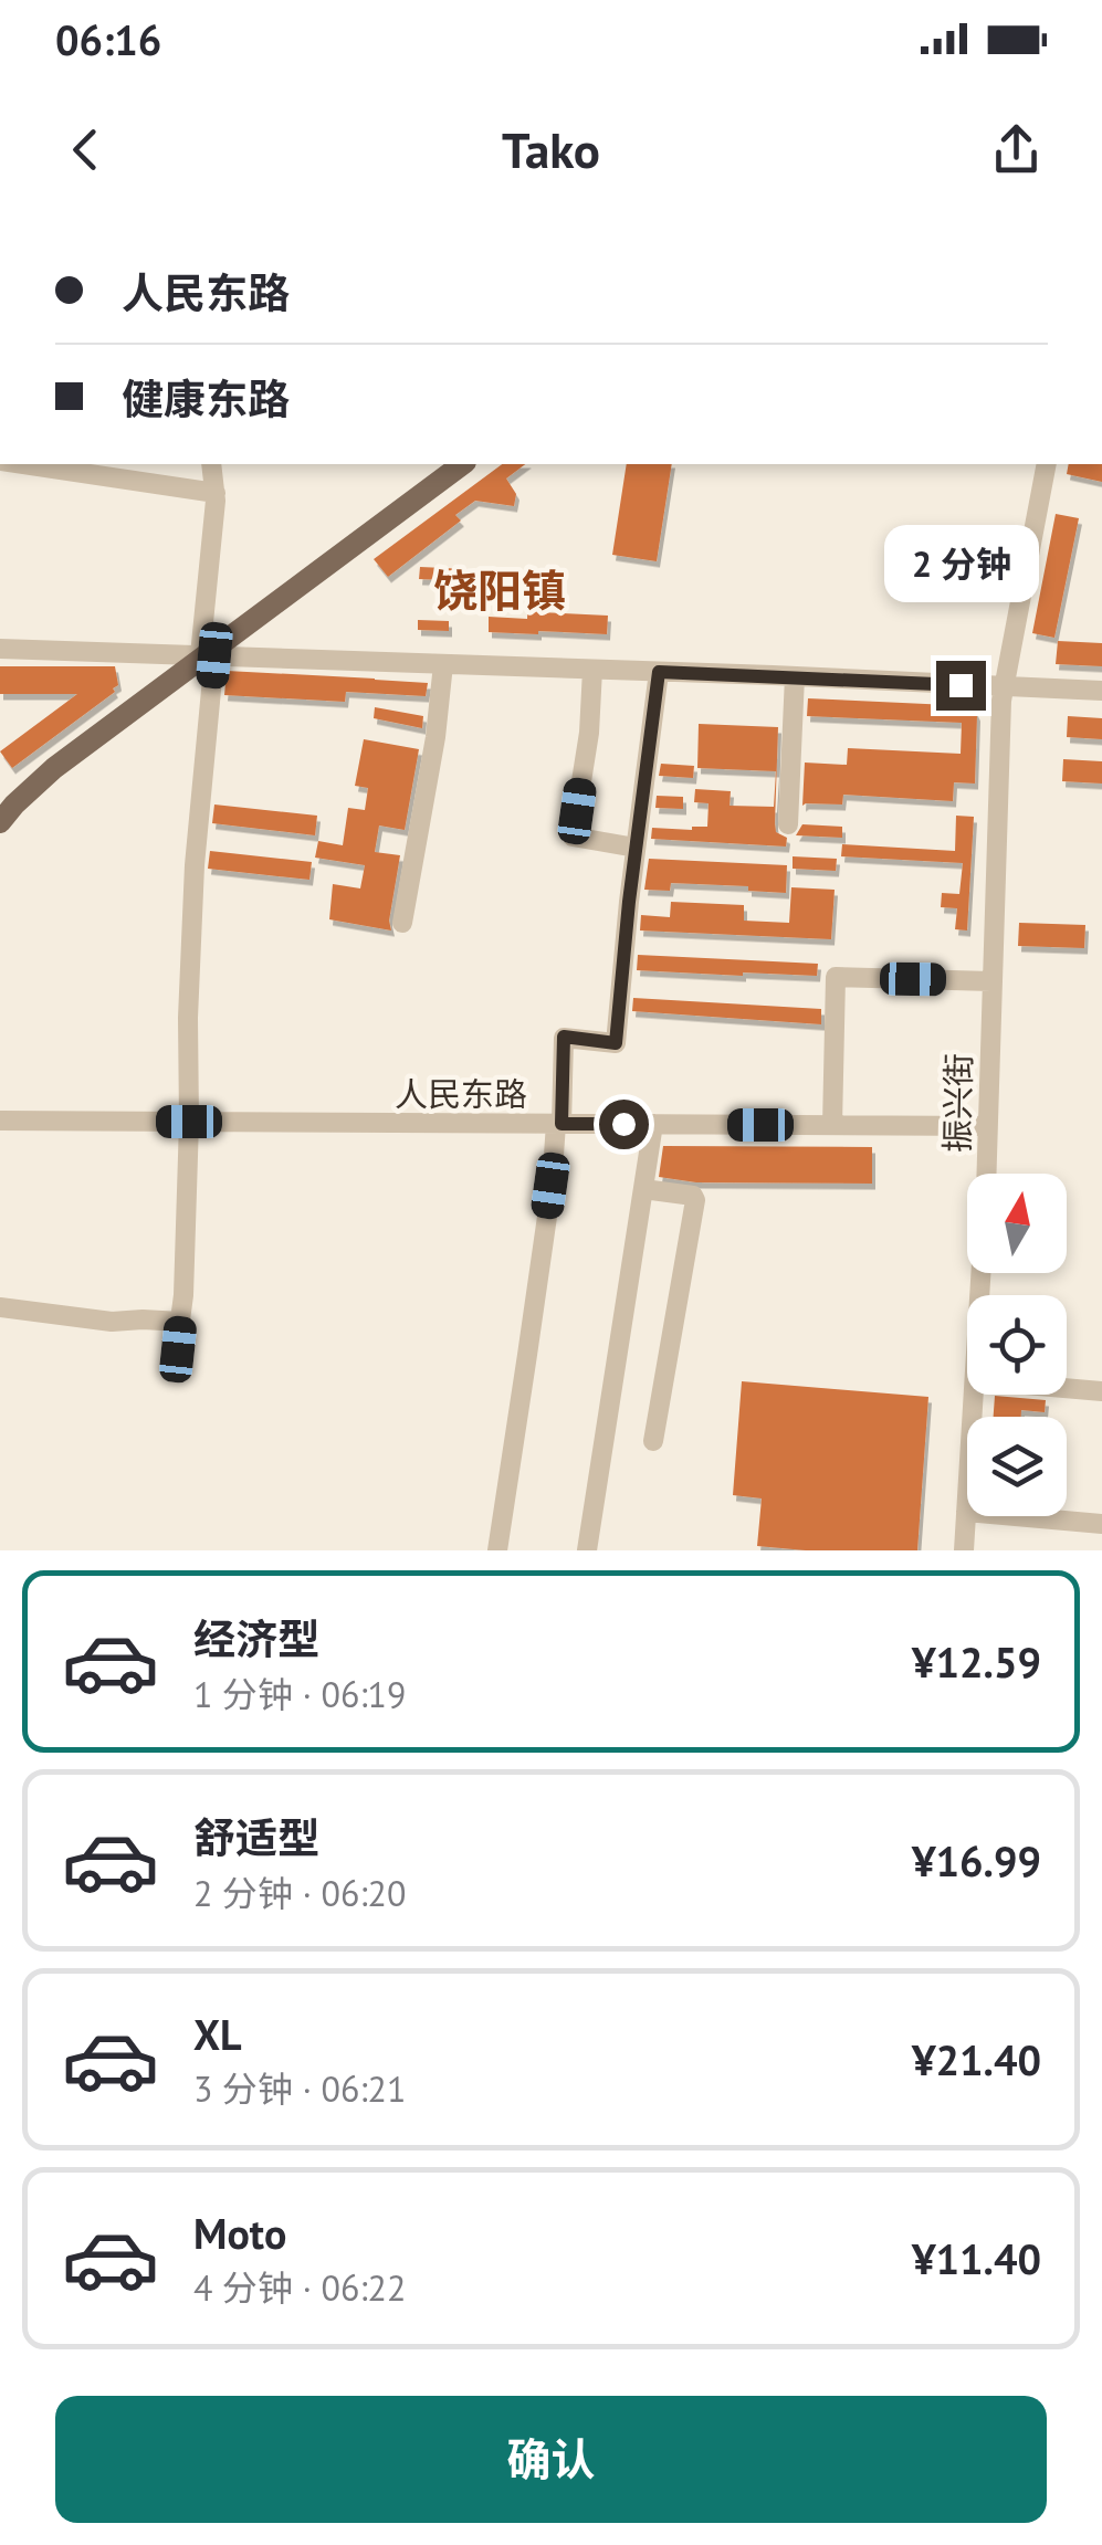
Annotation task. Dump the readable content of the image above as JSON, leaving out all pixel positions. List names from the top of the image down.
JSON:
{
  "streets": {
    "street": ["人民东路", "振兴街"]
  },
  "crossings": [
    ["人民东路", "振兴街"]
  ],
  "districts": ["饶阳镇"],
  "north": "top",
  "page": {
    "status": "06:16",
    "header": "Tako",
    "banner": ["人民东路", "健康东路"],
    "bubble": "2 分钟",
    "list": [
      {
        "name": "经济型",
        "note": "1 分钟 · 06:19",
        "value": "¥12.59"
      },
      {
        "name": "舒适型",
        "note": "2 分钟 · 06:20",
        "value": "¥16.99"
      },
      {
        "name": "XL",
        "note": "3 分钟 · 06:21",
        "value": "¥21.40"
      },
      {
        "name": "Moto",
        "note": "4 分钟 · 06:22",
        "value": "¥11.40"
      }
    ],
    "buttons": "确认"
  }
}
